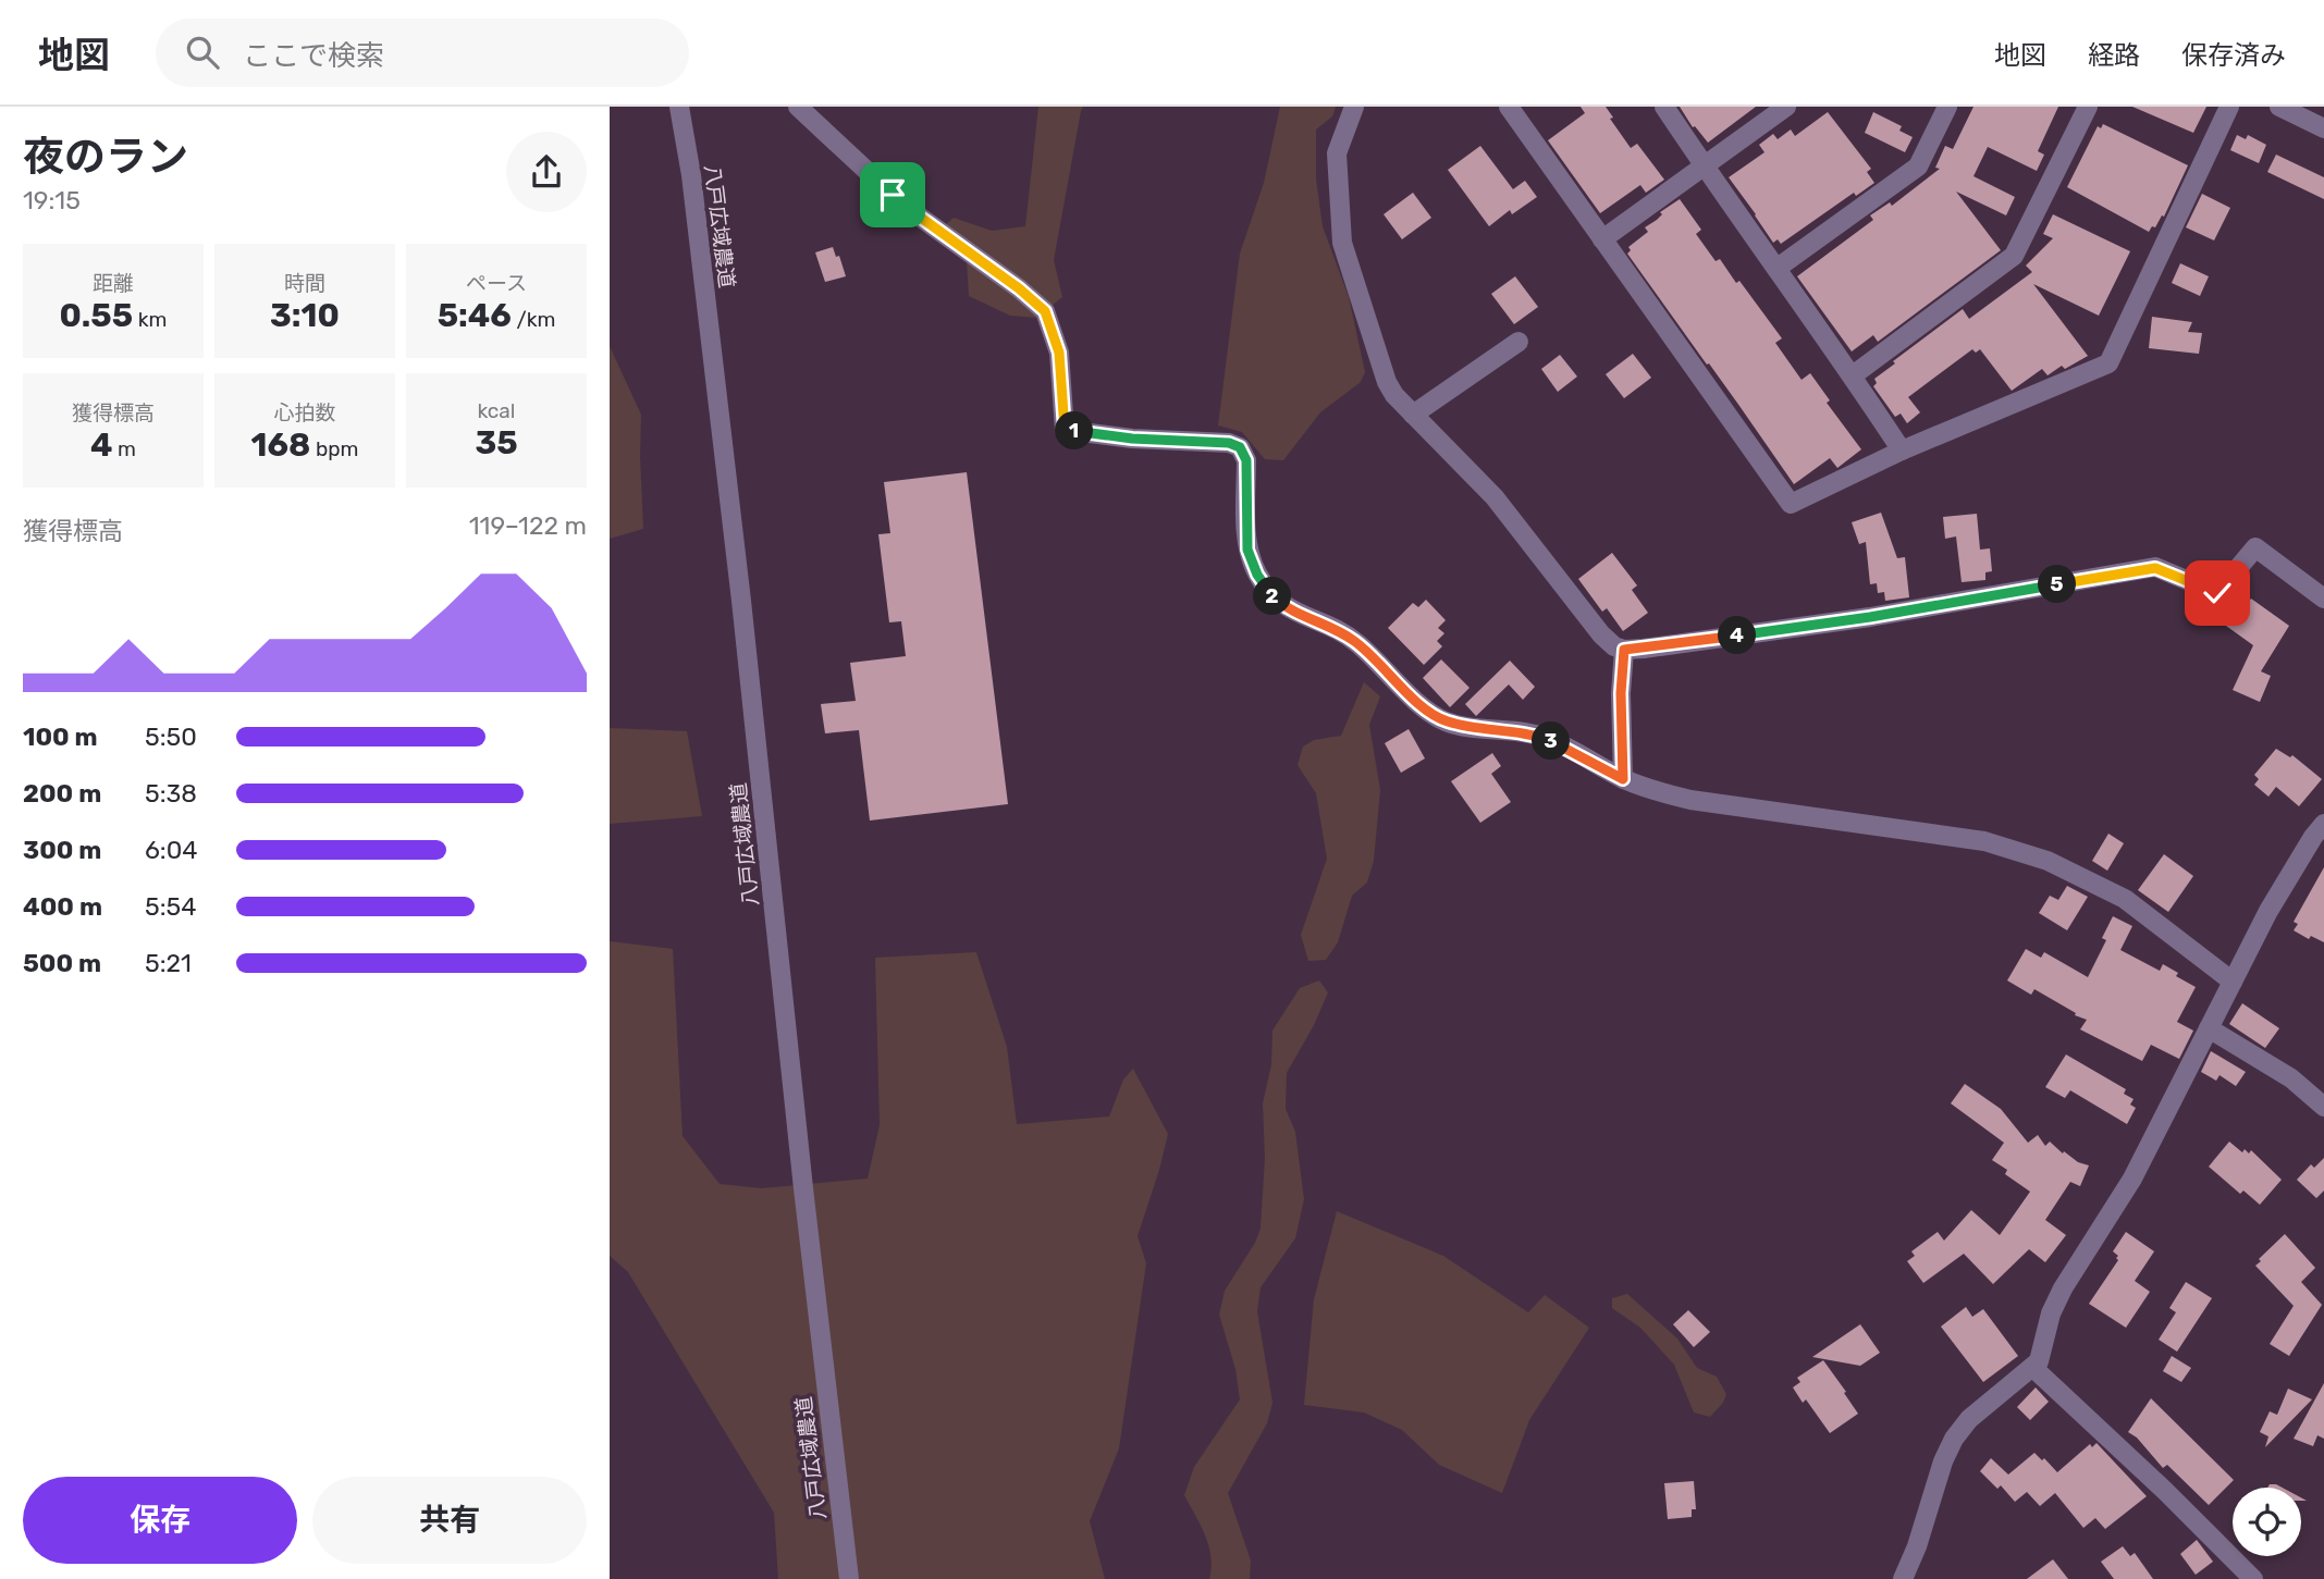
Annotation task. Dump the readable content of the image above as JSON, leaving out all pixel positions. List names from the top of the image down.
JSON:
{
  "streets": {
    "street": ["八戸広域農道"]
  },
  "page": {
    "header": "地図",
    "search": "ここで検索",
    "nav": ["地図", "経路", "保存済み"],
    "heading": ["夜のラン", "19:15"],
    "stats": [
      ["距離", "0.55 km"],
      ["時間", "3:10"],
      ["ペース", "5:46 /km"],
      ["獲得標高", "4 m"],
      ["心拍数", "168 bpm"],
      ["kcal", "35"]
    ],
    "pins": [
      "1",
      "5",
      "2",
      "4",
      "3"
    ],
    "chart": ["獲得標高", "119–122 m"],
    "list": [
      {
        "name": "100 m",
        "note": "5:50"
      },
      {
        "name": "200 m",
        "note": "5:38"
      },
      {
        "name": "300 m",
        "note": "6:04"
      },
      {
        "name": "400 m",
        "note": "5:54"
      },
      {
        "name": "500 m",
        "note": "5:21"
      }
    ],
    "buttons": ["保存", "共有"]
  }
}
